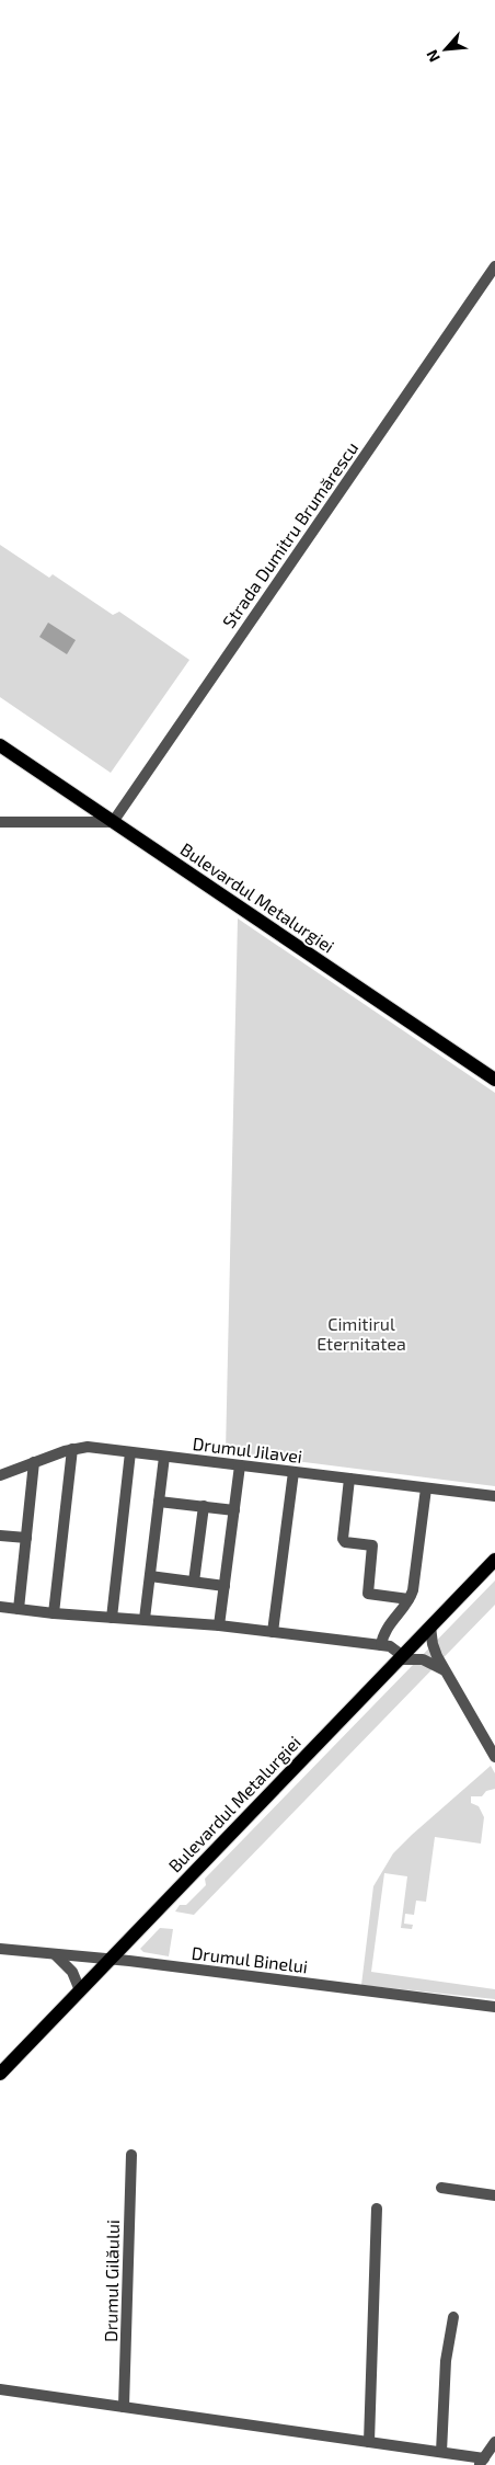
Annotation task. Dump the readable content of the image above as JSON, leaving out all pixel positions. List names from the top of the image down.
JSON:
{
  "streets": {
    "main road": ["Bulevardul Metalurgiei"],
    "street": [
      "Strada Dumitru Brumărescu",
      "Drumul Jilavei",
      "Drumul Binelui",
      "Drumul Gilăului"
    ]
  },
  "crossings": [
    ["Strada Dumitru Brumărescu", "Bulevardul Metalurgiei"],
    ["Bulevardul Metalurgiei", "Drumul Binelui"]
  ],
  "parks": ["Cimitirul Eternitatea"],
  "north": "bottom left"
}
